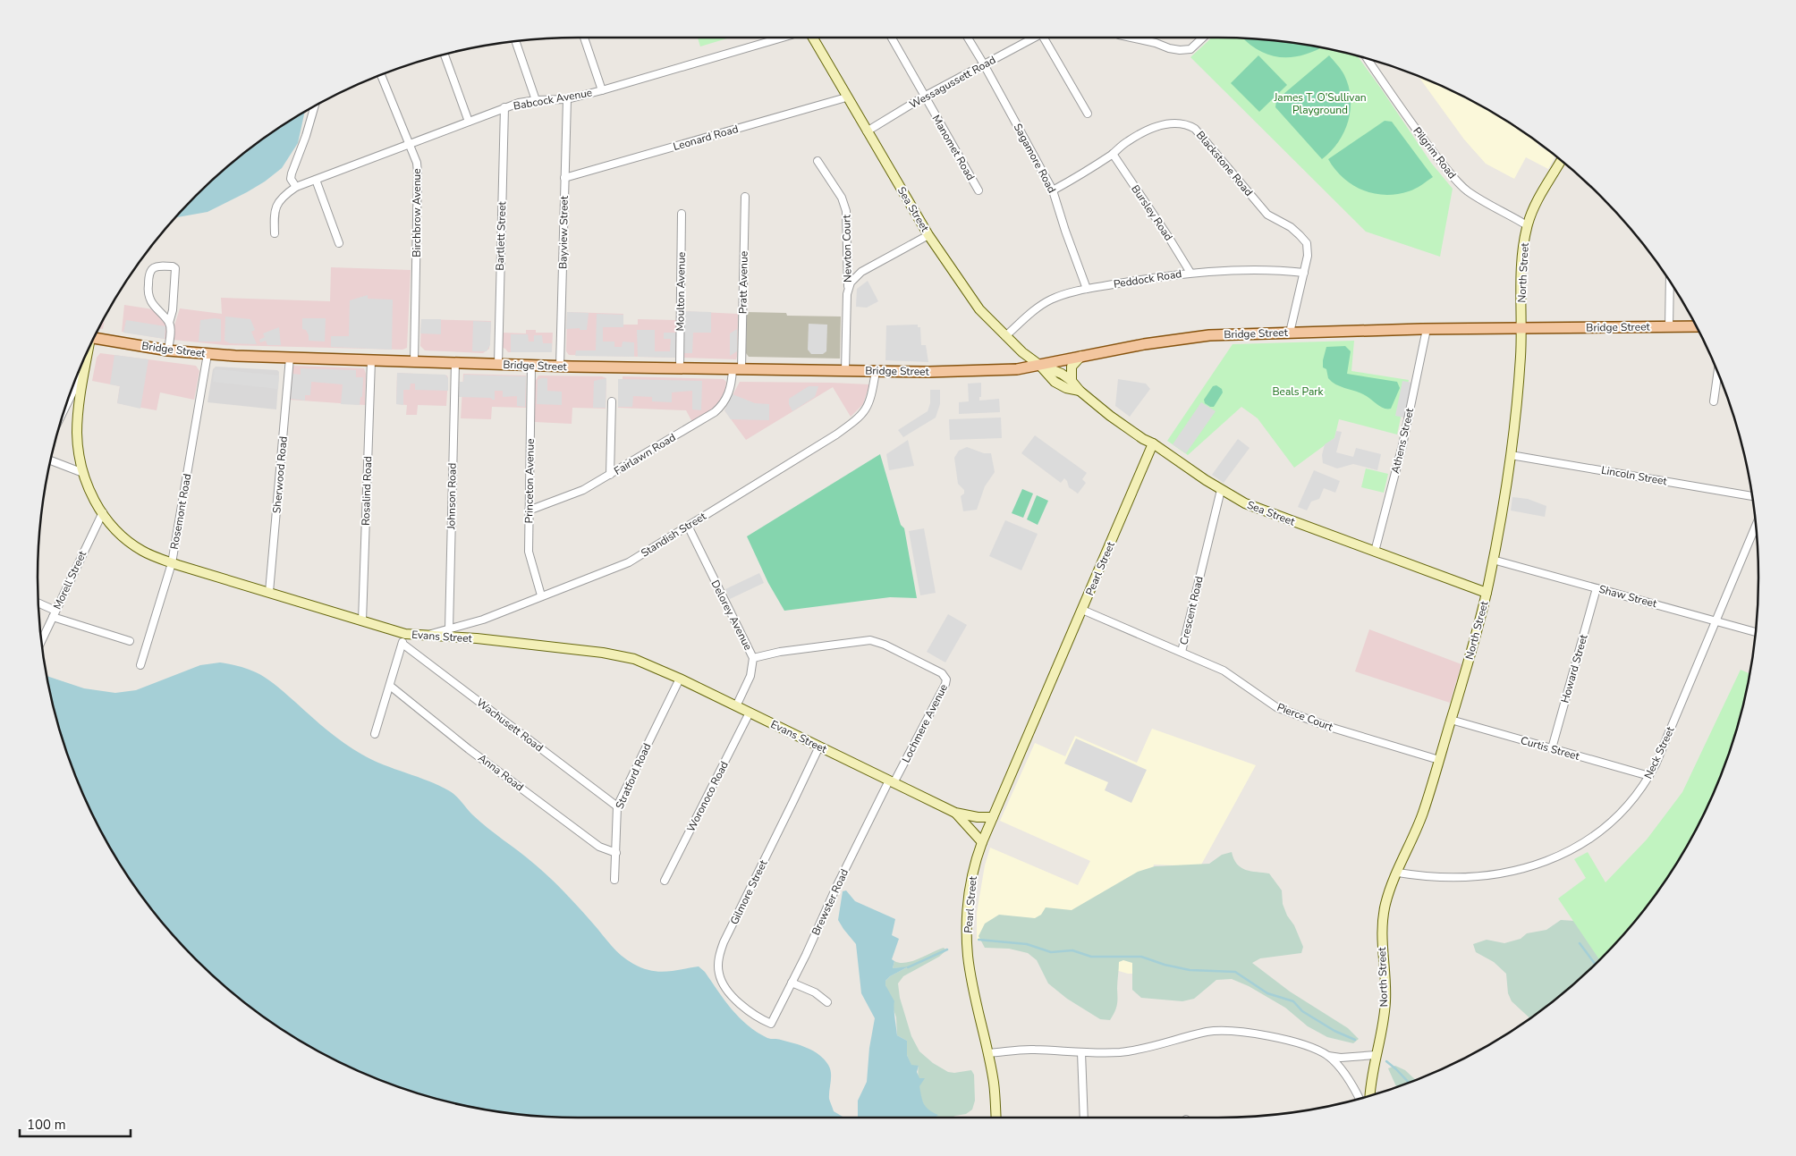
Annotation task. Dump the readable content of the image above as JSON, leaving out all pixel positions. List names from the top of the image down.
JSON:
{
  "streets": {
    "main road": ["Bridge Street"],
    "street": [
      "Wessagussett Road",
      "Babcock Avenue",
      "Leonard Road",
      "Manomet Road",
      "Pilgrim Road",
      "Sagamore Road",
      "Blackstone Road",
      "Sea Street",
      "Birchbrow Avenue",
      "Bursley Road",
      "Bayview Street",
      "Bartlett Street",
      "Newton Court",
      "North Street",
      "Peddock Road",
      "Pratt Avenue",
      "Moulton Avenue",
      "Athens Street",
      "Fairlawn Road",
      "Sherwood Road",
      "Lincoln Street",
      "Princeton Avenue",
      "Rosalind Road",
      "Johnson Road",
      "Rosemont Road",
      "Standish Street",
      "Pearl Street",
      "Morell Street",
      "Shaw Street",
      "Crescent Road",
      "Delorey Avenue",
      "Evans Street",
      "Howard Street",
      "Pierce Court",
      "Lochmere Avenue",
      "Wachusett Road",
      "Curtis Street",
      "Neck Street",
      "Anna Road",
      "Stratford Road",
      "Woronoco Road",
      "Gilmore Street",
      "Brewster Road"
    ]
  },
  "crossings": [
    ["Wessagussett Road", "Manomet Road"],
    ["Wessagussett Road", "Sagamore Road"],
    ["Wessagussett Road", "Sea Street"],
    ["Babcock Avenue", "Birchbrow Avenue"],
    ["Babcock Avenue", "Bayview Street"],
    ["Babcock Avenue", "Bartlett Street"],
    ["Leonard Road", "Sea Street"],
    ["Leonard Road", "Bayview Street"],
    ["Pilgrim Road", "North Street"],
    ["Sagamore Road", "Blackstone Road"],
    ["Sagamore Road", "Peddock Road"],
    ["Blackstone Road", "Bursley Road"],
    ["Blackstone Road", "Peddock Road"],
    ["Blackstone Road", "Bridge Street"],
    ["Sea Street", "North Street"],
    ["Sea Street", "Peddock Road"],
    ["Sea Street", "Bridge Street"],
    ["Sea Street", "Athens Street"],
    ["Sea Street", "Pearl Street"],
    ["Sea Street", "Crescent Road"],
    ["Birchbrow Avenue", "Bridge Street"],
    ["Bursley Road", "Peddock Road"],
    ["Bayview Street", "Bridge Street"],
    ["Bartlett Street", "Bridge Street"],
    ["Newton Court", "Bridge Street"],
    ["North Street", "Bridge Street"],
    ["North Street", "Lincoln Street"],
    ["North Street", "Shaw Street"],
    ["North Street", "Pierce Court"],
    ["North Street", "Curtis Street"],
    ["North Street", "Neck Street"],
    ["Pratt Avenue", "Bridge Street"],
    ["Pratt Avenue", "Fairlawn Road"],
    ["Moulton Avenue", "Bridge Street"],
    ["Bridge Street", "Athens Street"],
    ["Bridge Street", "Fairlawn Road"],
    ["Bridge Street", "Sherwood Road"],
    ["Bridge Street", "Princeton Avenue"],
    ["Bridge Street", "Rosalind Road"],
    ["Bridge Street", "Johnson Road"],
    ["Bridge Street", "Rosemont Road"],
    ["Bridge Street", "Standish Street"],
    ["Fairlawn Road", "Princeton Avenue"],
    ["Sherwood Road", "Evans Street"],
    ["Princeton Avenue", "Standish Street"],
    ["Rosalind Road", "Evans Street"],
    ["Johnson Road", "Standish Street"],
    ["Rosemont Road", "Evans Street"],
    ["Standish Street", "Delorey Avenue"],
    ["Standish Street", "Evans Street"],
    ["Pearl Street", "Crescent Road"],
    ["Pearl Street", "Evans Street"],
    ["Morell Street", "Evans Street"],
    ["Shaw Street", "Howard Street"],
    ["Shaw Street", "Neck Street"],
    ["Crescent Road", "Pierce Court"],
    ["Delorey Avenue", "Evans Street"],
    ["Delorey Avenue", "Lochmere Avenue"],
    ["Evans Street", "Lochmere Avenue"],
    ["Evans Street", "Stratford Road"],
    ["Evans Street", "Woronoco Road"],
    ["Evans Street", "Gilmore Street"],
    ["Evans Street", "Brewster Road"],
    ["Howard Street", "Curtis Street"],
    ["Lochmere Avenue", "Brewster Road"],
    ["Wachusett Road", "Stratford Road"],
    ["Curtis Street", "Neck Street"],
    ["Anna Road", "Stratford Road"],
    ["Gilmore Street", "Brewster Road"]
  ],
  "parks": ["James T. O'Sullivan Playground", "Beals Park"],
  "scale_bar": "100 m"
}
